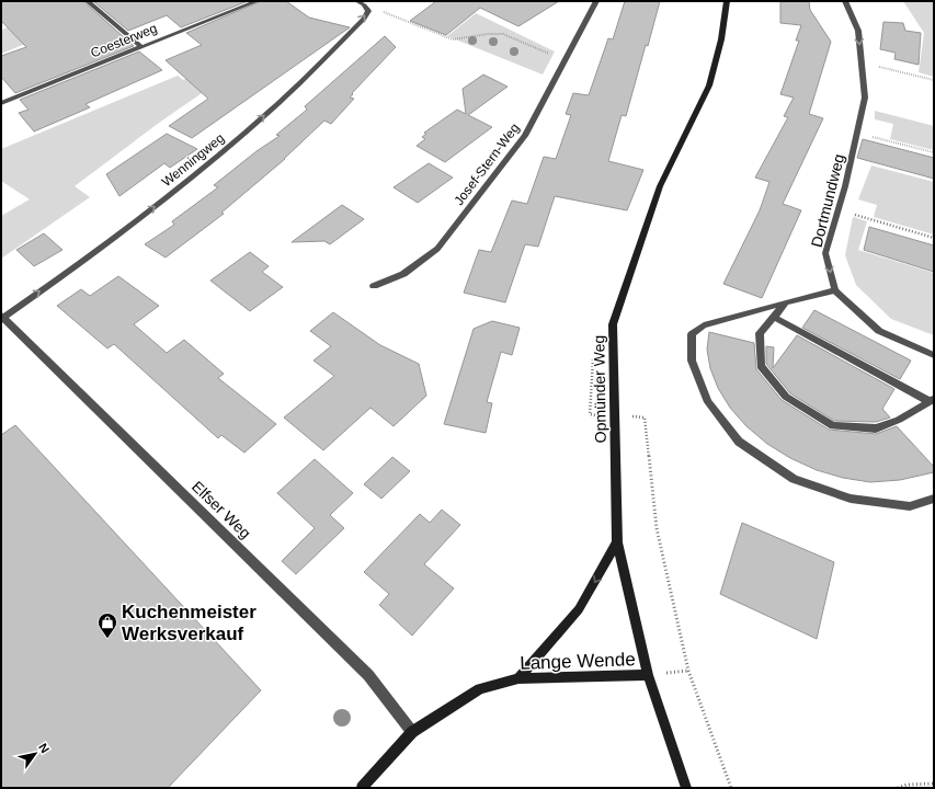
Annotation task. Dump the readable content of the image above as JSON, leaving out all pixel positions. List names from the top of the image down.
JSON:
{
  "streets": {
    "main road": ["Opmünder Weg", "Lange Wende"],
    "street": [
      "Coesterweg",
      "Wenningweg",
      "Josef-Stern-Weg",
      "Dortmundweg",
      "Elfser Weg"
    ]
  },
  "crossings": [
    ["Wenningweg", "Elfser Weg"],
    ["Opmünder Weg", "Lange Wende"],
    ["Elfser Weg", "Lange Wende"]
  ],
  "one_way": ["Wenningweg", "Dortmundweg"],
  "places": {
    "shop": ["Kuchenmeister Werksverkauf"]
  },
  "north": "top right"
}
